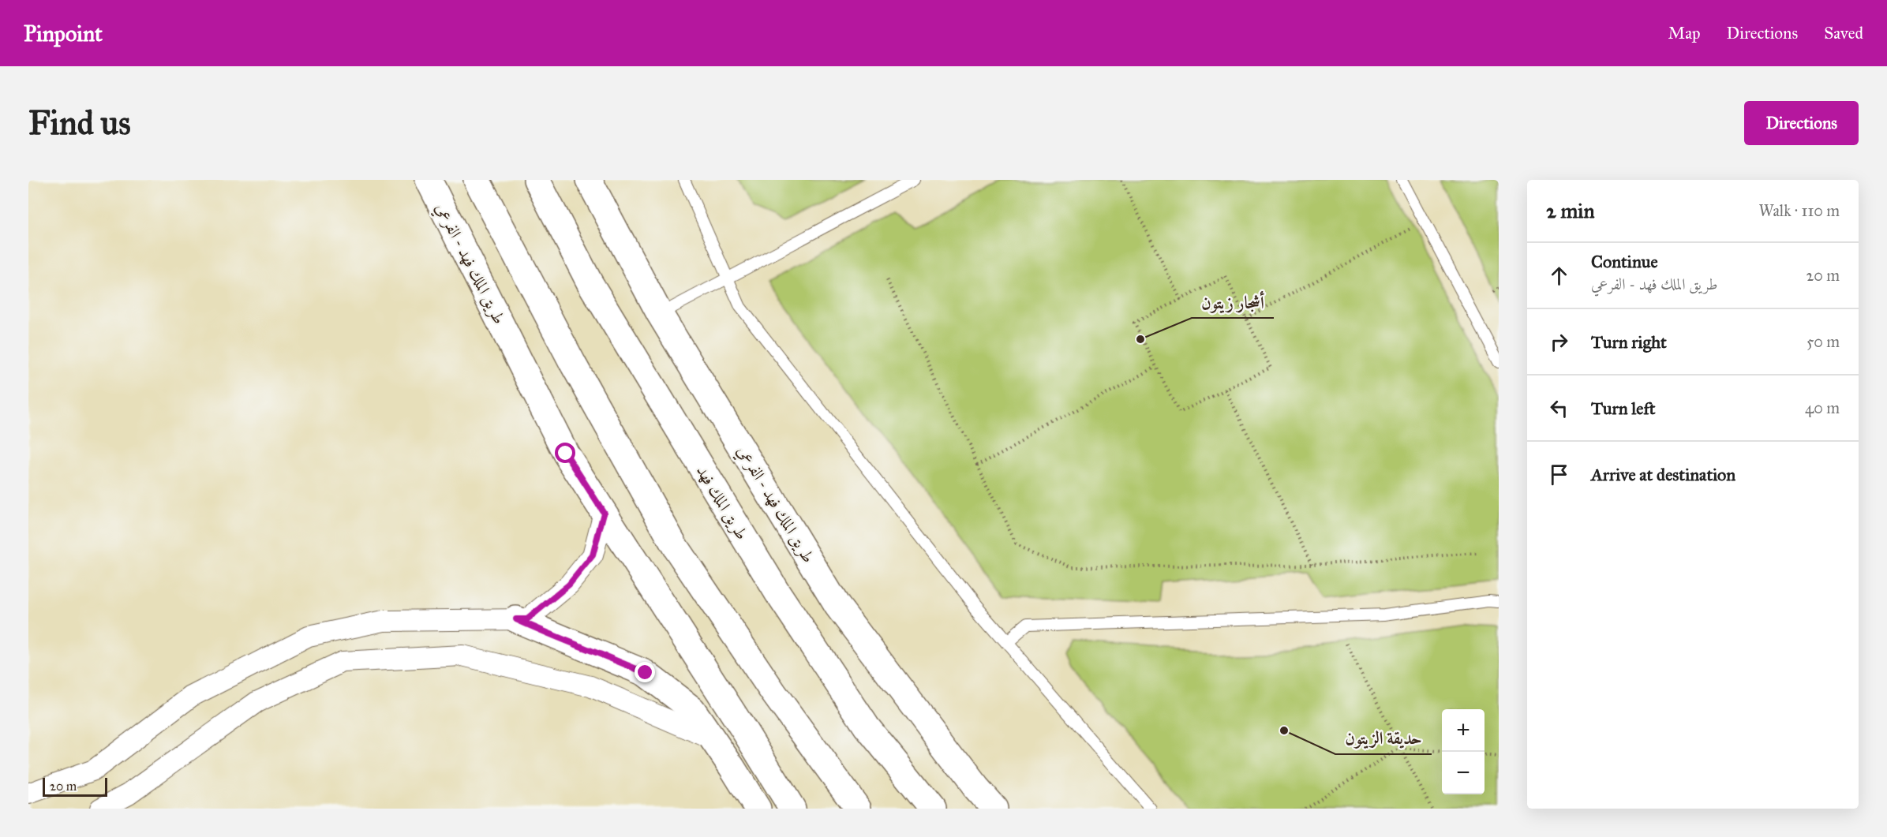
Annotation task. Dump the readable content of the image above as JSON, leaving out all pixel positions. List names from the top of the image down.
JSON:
{
  "streets": {
    "main road": ["طريق الملك فهد - الفرعي", "طريق الملك فهد"]
  },
  "places": ["أشجار زيتون", "حديقة الزيتون"],
  "scale_bar": "20 m",
  "page": {
    "header": "Pinpoint",
    "nav": ["Map", "Directions", "Saved"],
    "buttons": "Directions",
    "title": "Find us",
    "heading": ["2 min", "Walk · 110 m"],
    "list": [
      ["Continue", "طريق الملك فهد - الفرعي", "20 m"],
      ["Turn right", "50 m"],
      ["Turn left", "40 m"],
      "Arrive at destination"
    ],
    "map_buttons": ["+", "−"],
    "scale": "20 m"
  }
}
